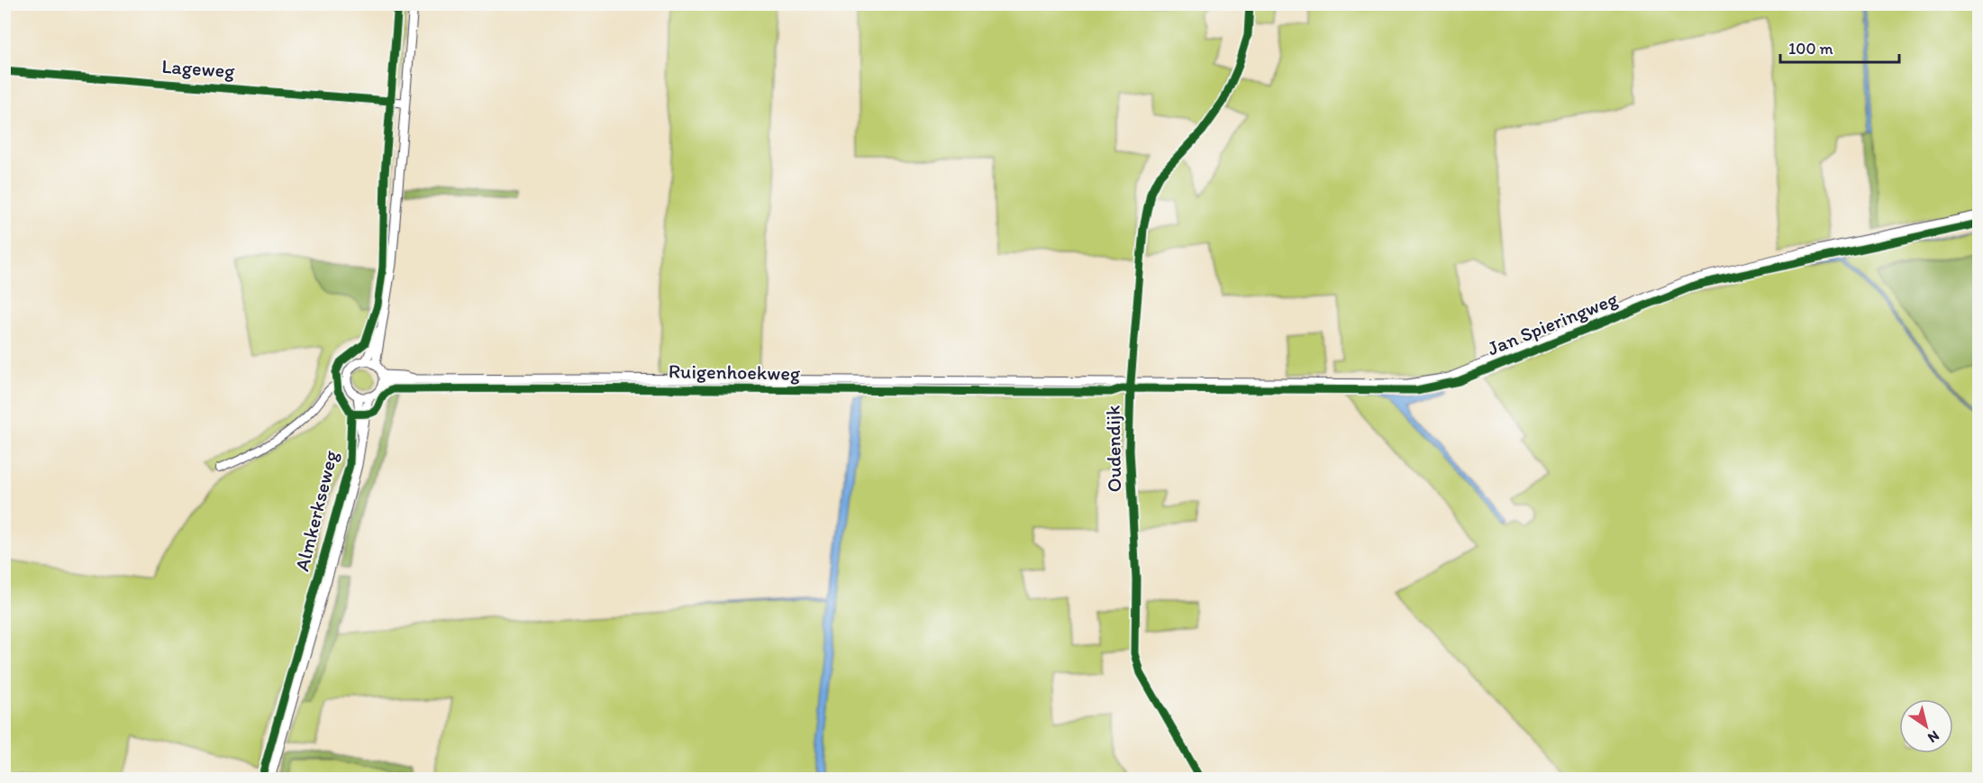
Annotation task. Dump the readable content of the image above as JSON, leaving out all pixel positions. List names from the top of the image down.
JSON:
{
  "streets": {
    "street": [
      "Lageweg",
      "Jan Spieringweg",
      "Ruigenhoekweg",
      "Oudendijk",
      "Almkerkseweg"
    ]
  },
  "crossings": [
    ["Jan Spieringweg", "Ruigenhoekweg"],
    ["Jan Spieringweg", "Oudendijk"],
    ["Ruigenhoekweg", "Oudendijk"],
    ["Ruigenhoekweg", "Almkerkseweg"]
  ],
  "scale_bar": "100 m",
  "north": "bottom right"
}
